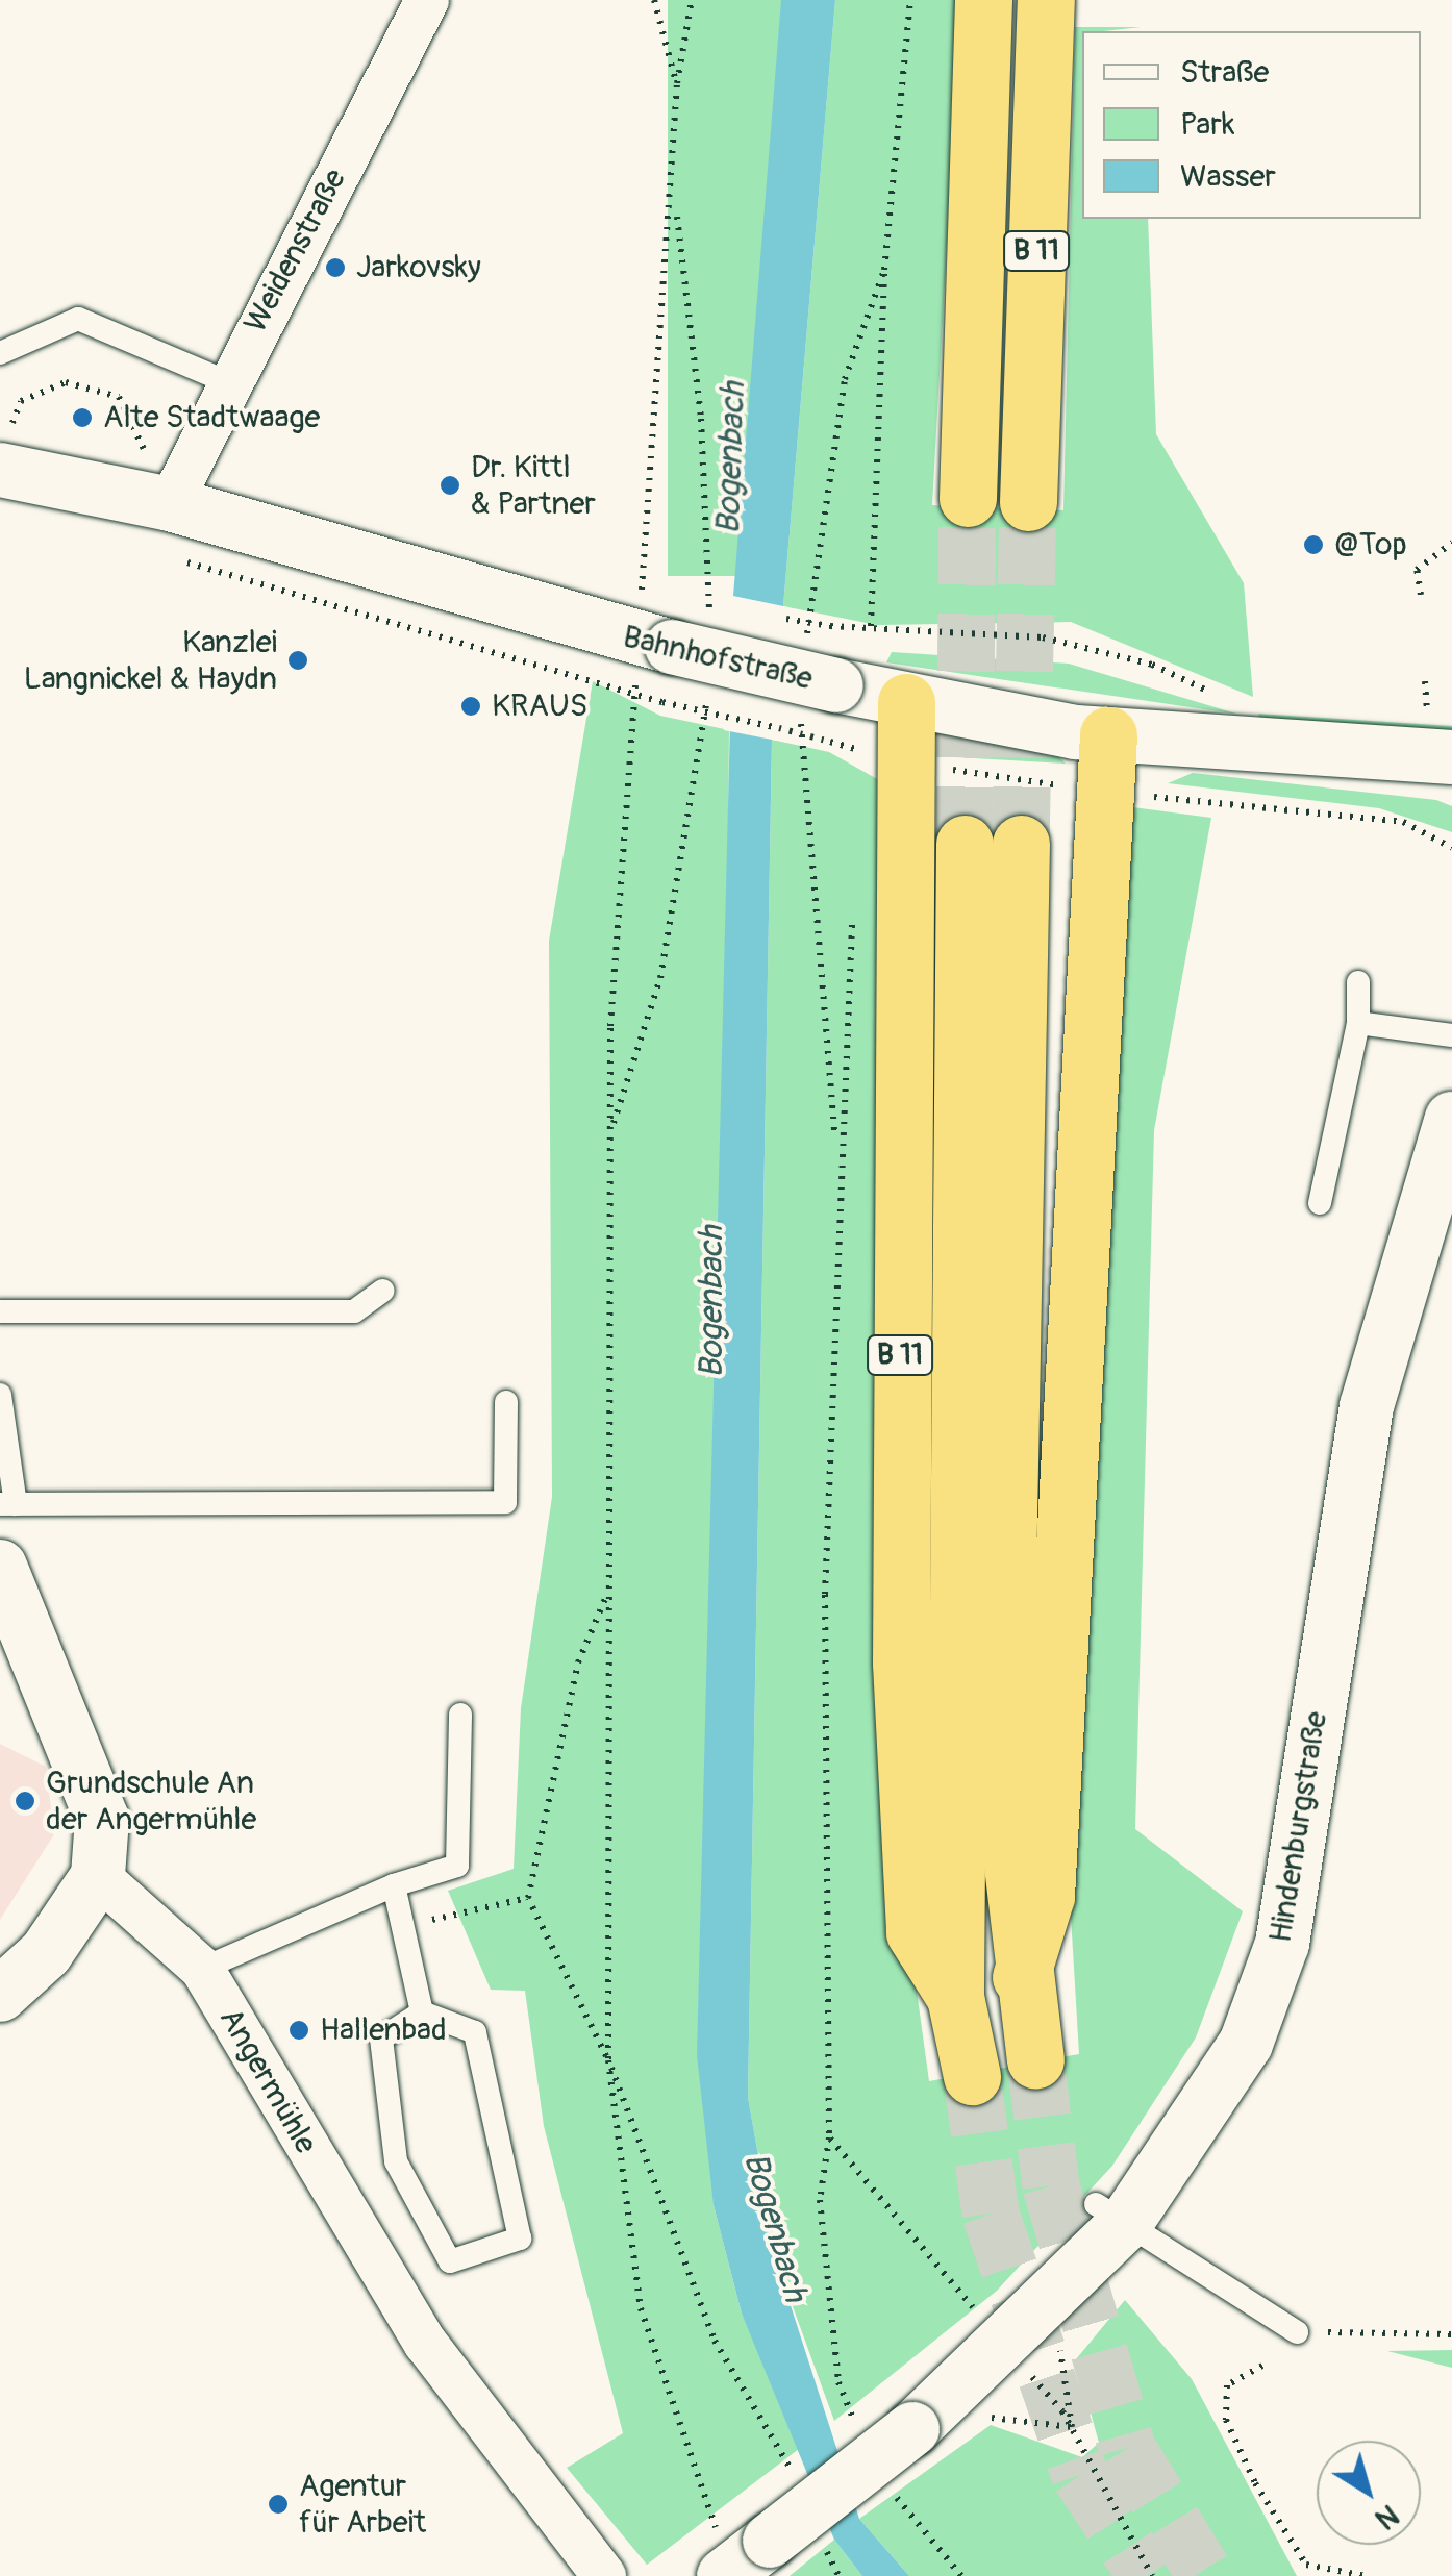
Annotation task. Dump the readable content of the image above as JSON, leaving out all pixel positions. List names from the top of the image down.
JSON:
{
  "streets": {
    "highway": ["B 11"],
    "street": [
      "Weidenstraße",
      "Bahnhofstraße",
      "Hindenburgstraße",
      "Angermühle"
    ]
  },
  "crossings": [
    ["Weidenstraße", "Bahnhofstraße"],
    ["B 11", "Bahnhofstraße"]
  ],
  "water": ["Bogenbach"],
  "places": [
    "Jarkovsky",
    "Alte Stadtwaage",
    "Dr. Kittl & Partner",
    "@Top",
    "Kanzlei Langnickel & Haydn",
    "KRAUS",
    "Grundschule An der Angermühle",
    "Hallenbad",
    "Agentur für Arbeit"
  ],
  "legend": ["Straße", "Park", "Wasser"],
  "north": "bottom right"
}
